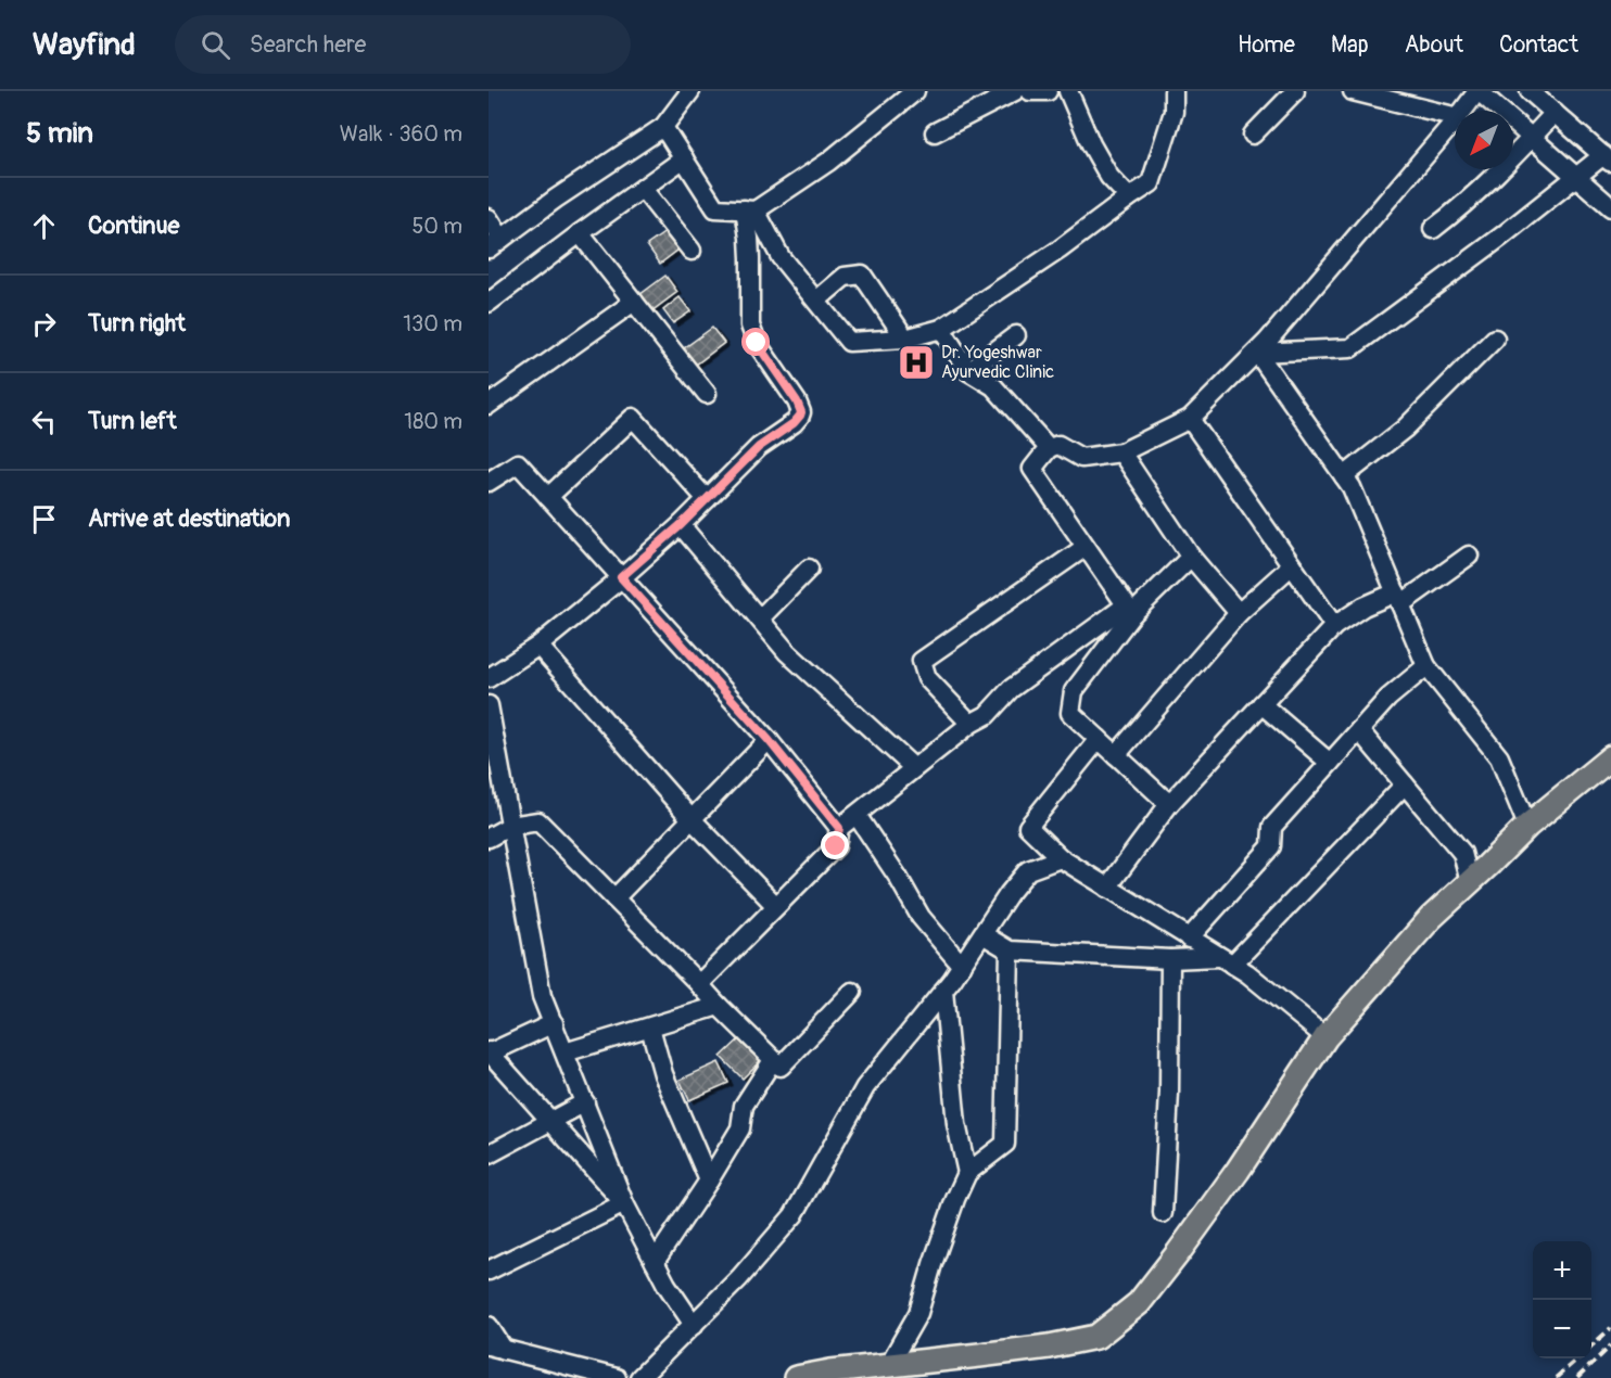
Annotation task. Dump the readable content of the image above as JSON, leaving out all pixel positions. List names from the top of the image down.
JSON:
{
  "places": {
    "hospital": ["Dr. Yogeshwar Ayurvedic Clinic"]
  },
  "north": "bottom left",
  "page": {
    "header": "Wayfind",
    "search": "Search here",
    "nav": [
      "Home",
      "Map",
      "About",
      "Contact"
    ],
    "heading": ["5 min", "Walk · 360 m"],
    "list": [
      ["Continue", "50 m"],
      ["Turn right", "130 m"],
      ["Turn left", "180 m"],
      "Arrive at destination"
    ],
    "map_buttons": ["+", "−"]
  }
}
